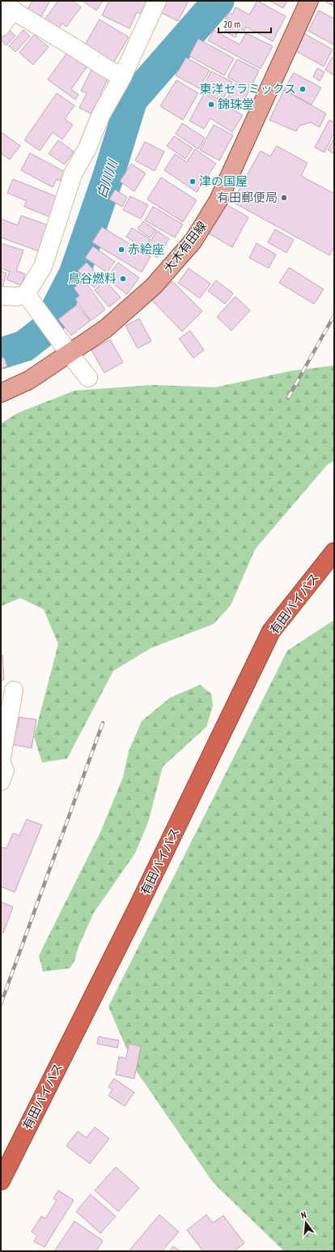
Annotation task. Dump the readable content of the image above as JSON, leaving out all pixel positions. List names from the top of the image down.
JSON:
{
  "streets": {
    "highway": ["有田バイパス"],
    "main road": ["大木有田線"]
  },
  "water": ["白川川"],
  "places": [
    "東洋セラミックス",
    "錦珠堂",
    "津の国屋",
    "有田郵便局",
    "赤絵座",
    "鳥谷燃料"
  ],
  "scale_bar": "20 m",
  "north": "top"
}
